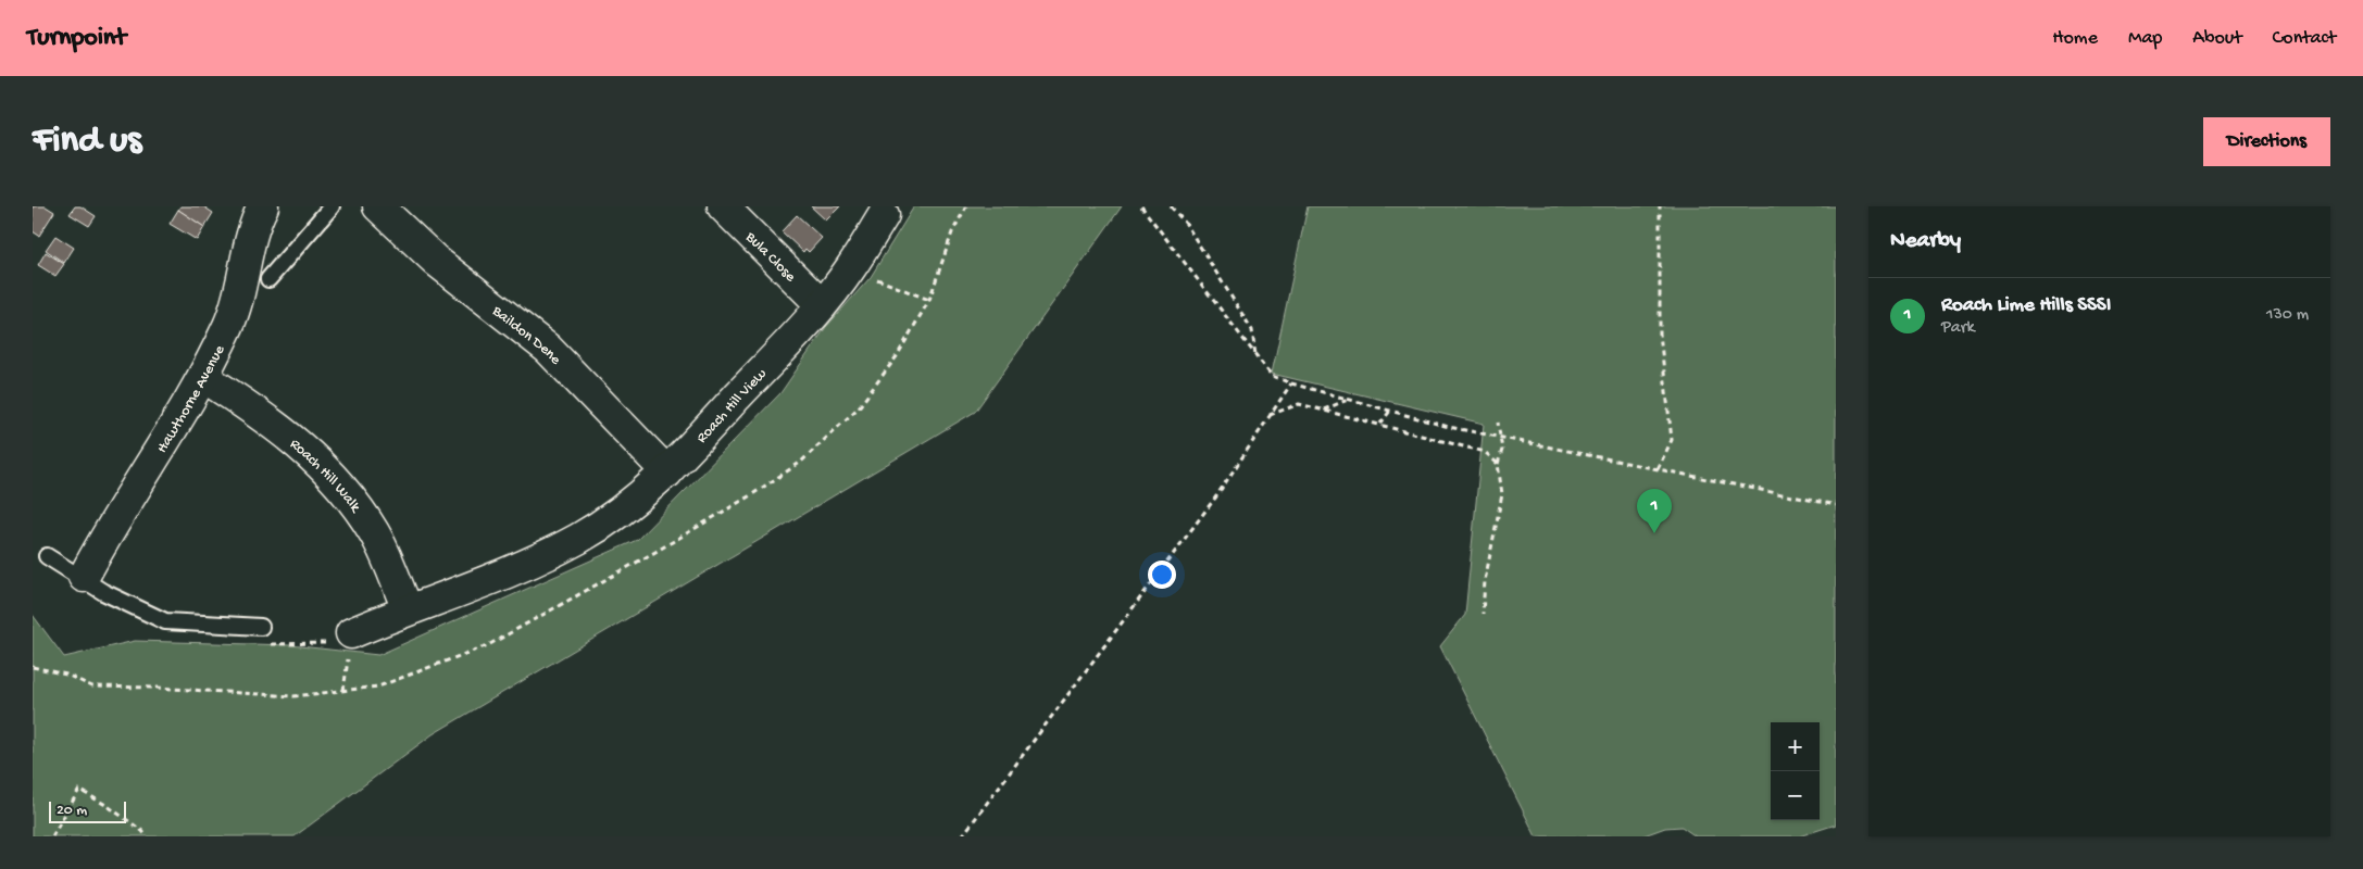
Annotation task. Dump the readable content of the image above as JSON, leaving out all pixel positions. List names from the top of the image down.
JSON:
{
  "streets": {
    "street": [
      "Bula Close",
      "Baildon Dene",
      "Hawthorne Avenue",
      "Roach Hill View",
      "Roach Hill Walk"
    ]
  },
  "crossings": [
    ["Bula Close", "Roach Hill View"],
    ["Baildon Dene", "Roach Hill View"],
    ["Hawthorne Avenue", "Roach Hill Walk"],
    ["Roach Hill View", "Roach Hill Walk"]
  ],
  "scale_bar": "20 m",
  "page": {
    "header": "Turnpoint",
    "nav": [
      "Home",
      "Map",
      "About",
      "Contact"
    ],
    "buttons": "Directions",
    "title": "Find us",
    "heading": "Nearby",
    "list": [
      {
        "mark": "1",
        "name": "Roach Lime Hills SSSI",
        "note": "Park",
        "value": "130 m"
      }
    ],
    "pins": "1",
    "map_buttons": ["+", "−"],
    "scale": "20 m"
  }
}
